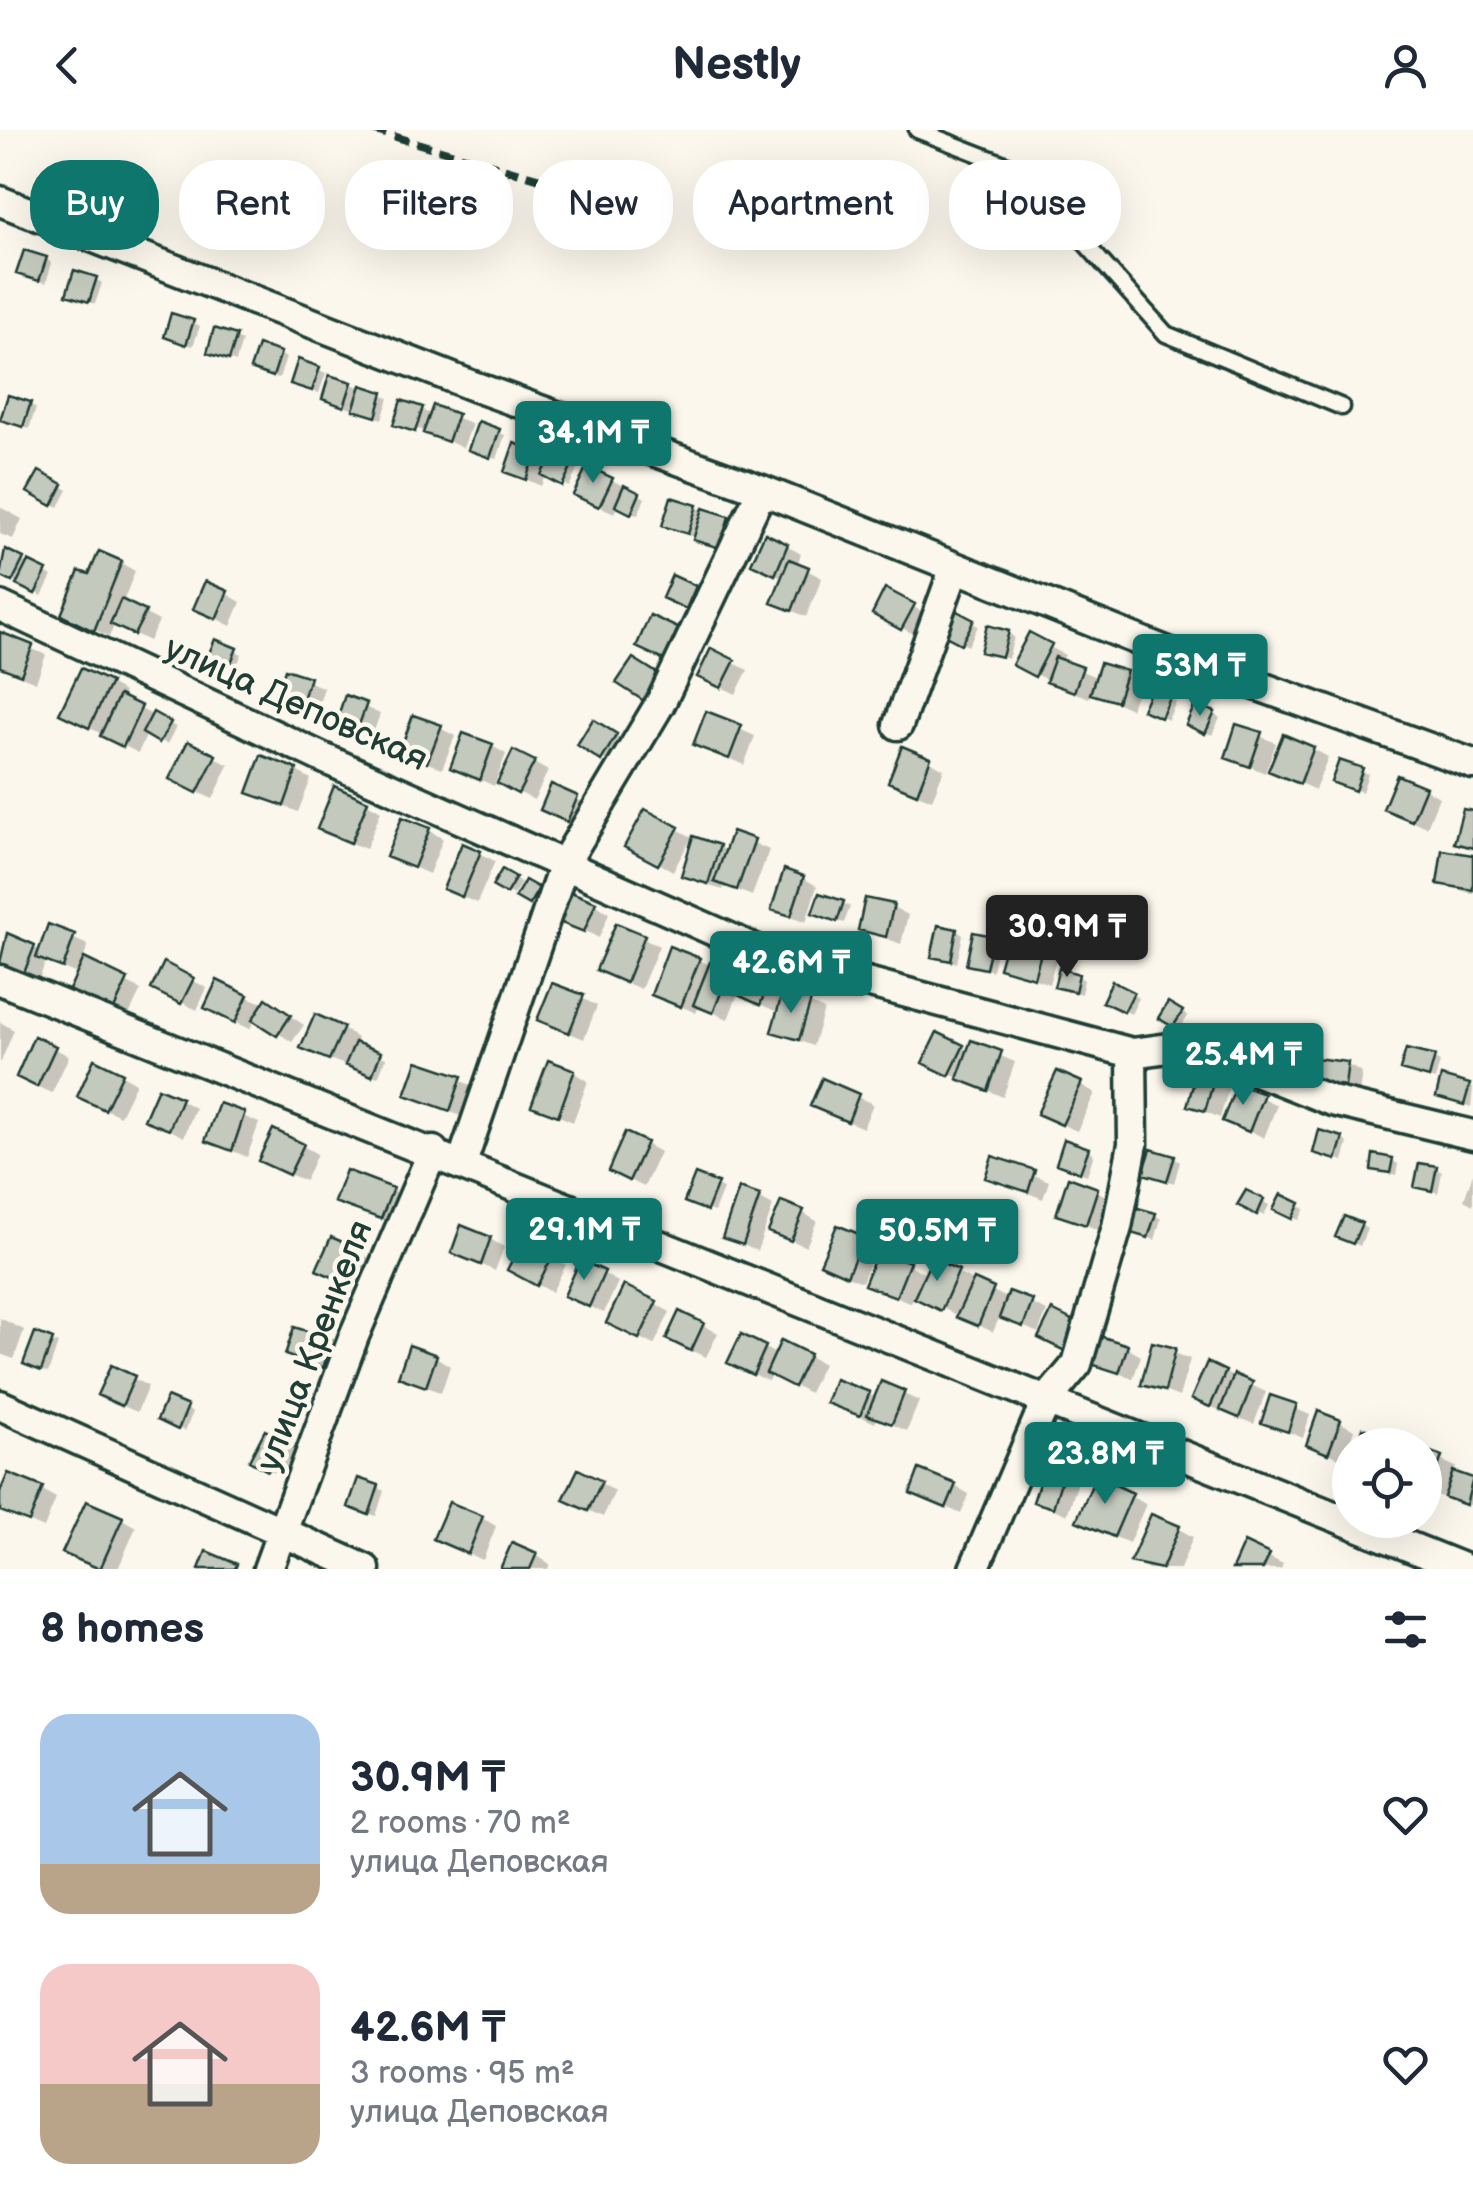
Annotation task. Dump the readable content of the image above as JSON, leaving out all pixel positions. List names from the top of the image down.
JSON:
{
  "streets": {
    "street": ["улица Деповская", "улица Кренкеля"]
  },
  "page": {
    "header": "Nestly",
    "chip": [
      "Buy",
      "Rent",
      "Filters",
      "New",
      "Apartment",
      "House"
    ],
    "price": [
      "34.1M ₸",
      "53M ₸",
      "30.9M ₸",
      "42.6M ₸",
      "25.4M ₸",
      "29.1M ₸",
      "50.5M ₸",
      "23.8M ₸"
    ],
    "heading": "8 homes",
    "list": [
      {
        "name": "30.9M ₸",
        "note": "2 rooms · 70 m² · улица Деповская"
      },
      {
        "name": "42.6M ₸",
        "note": "3 rooms · 95 m² · улица Деповская"
      }
    ]
  }
}
